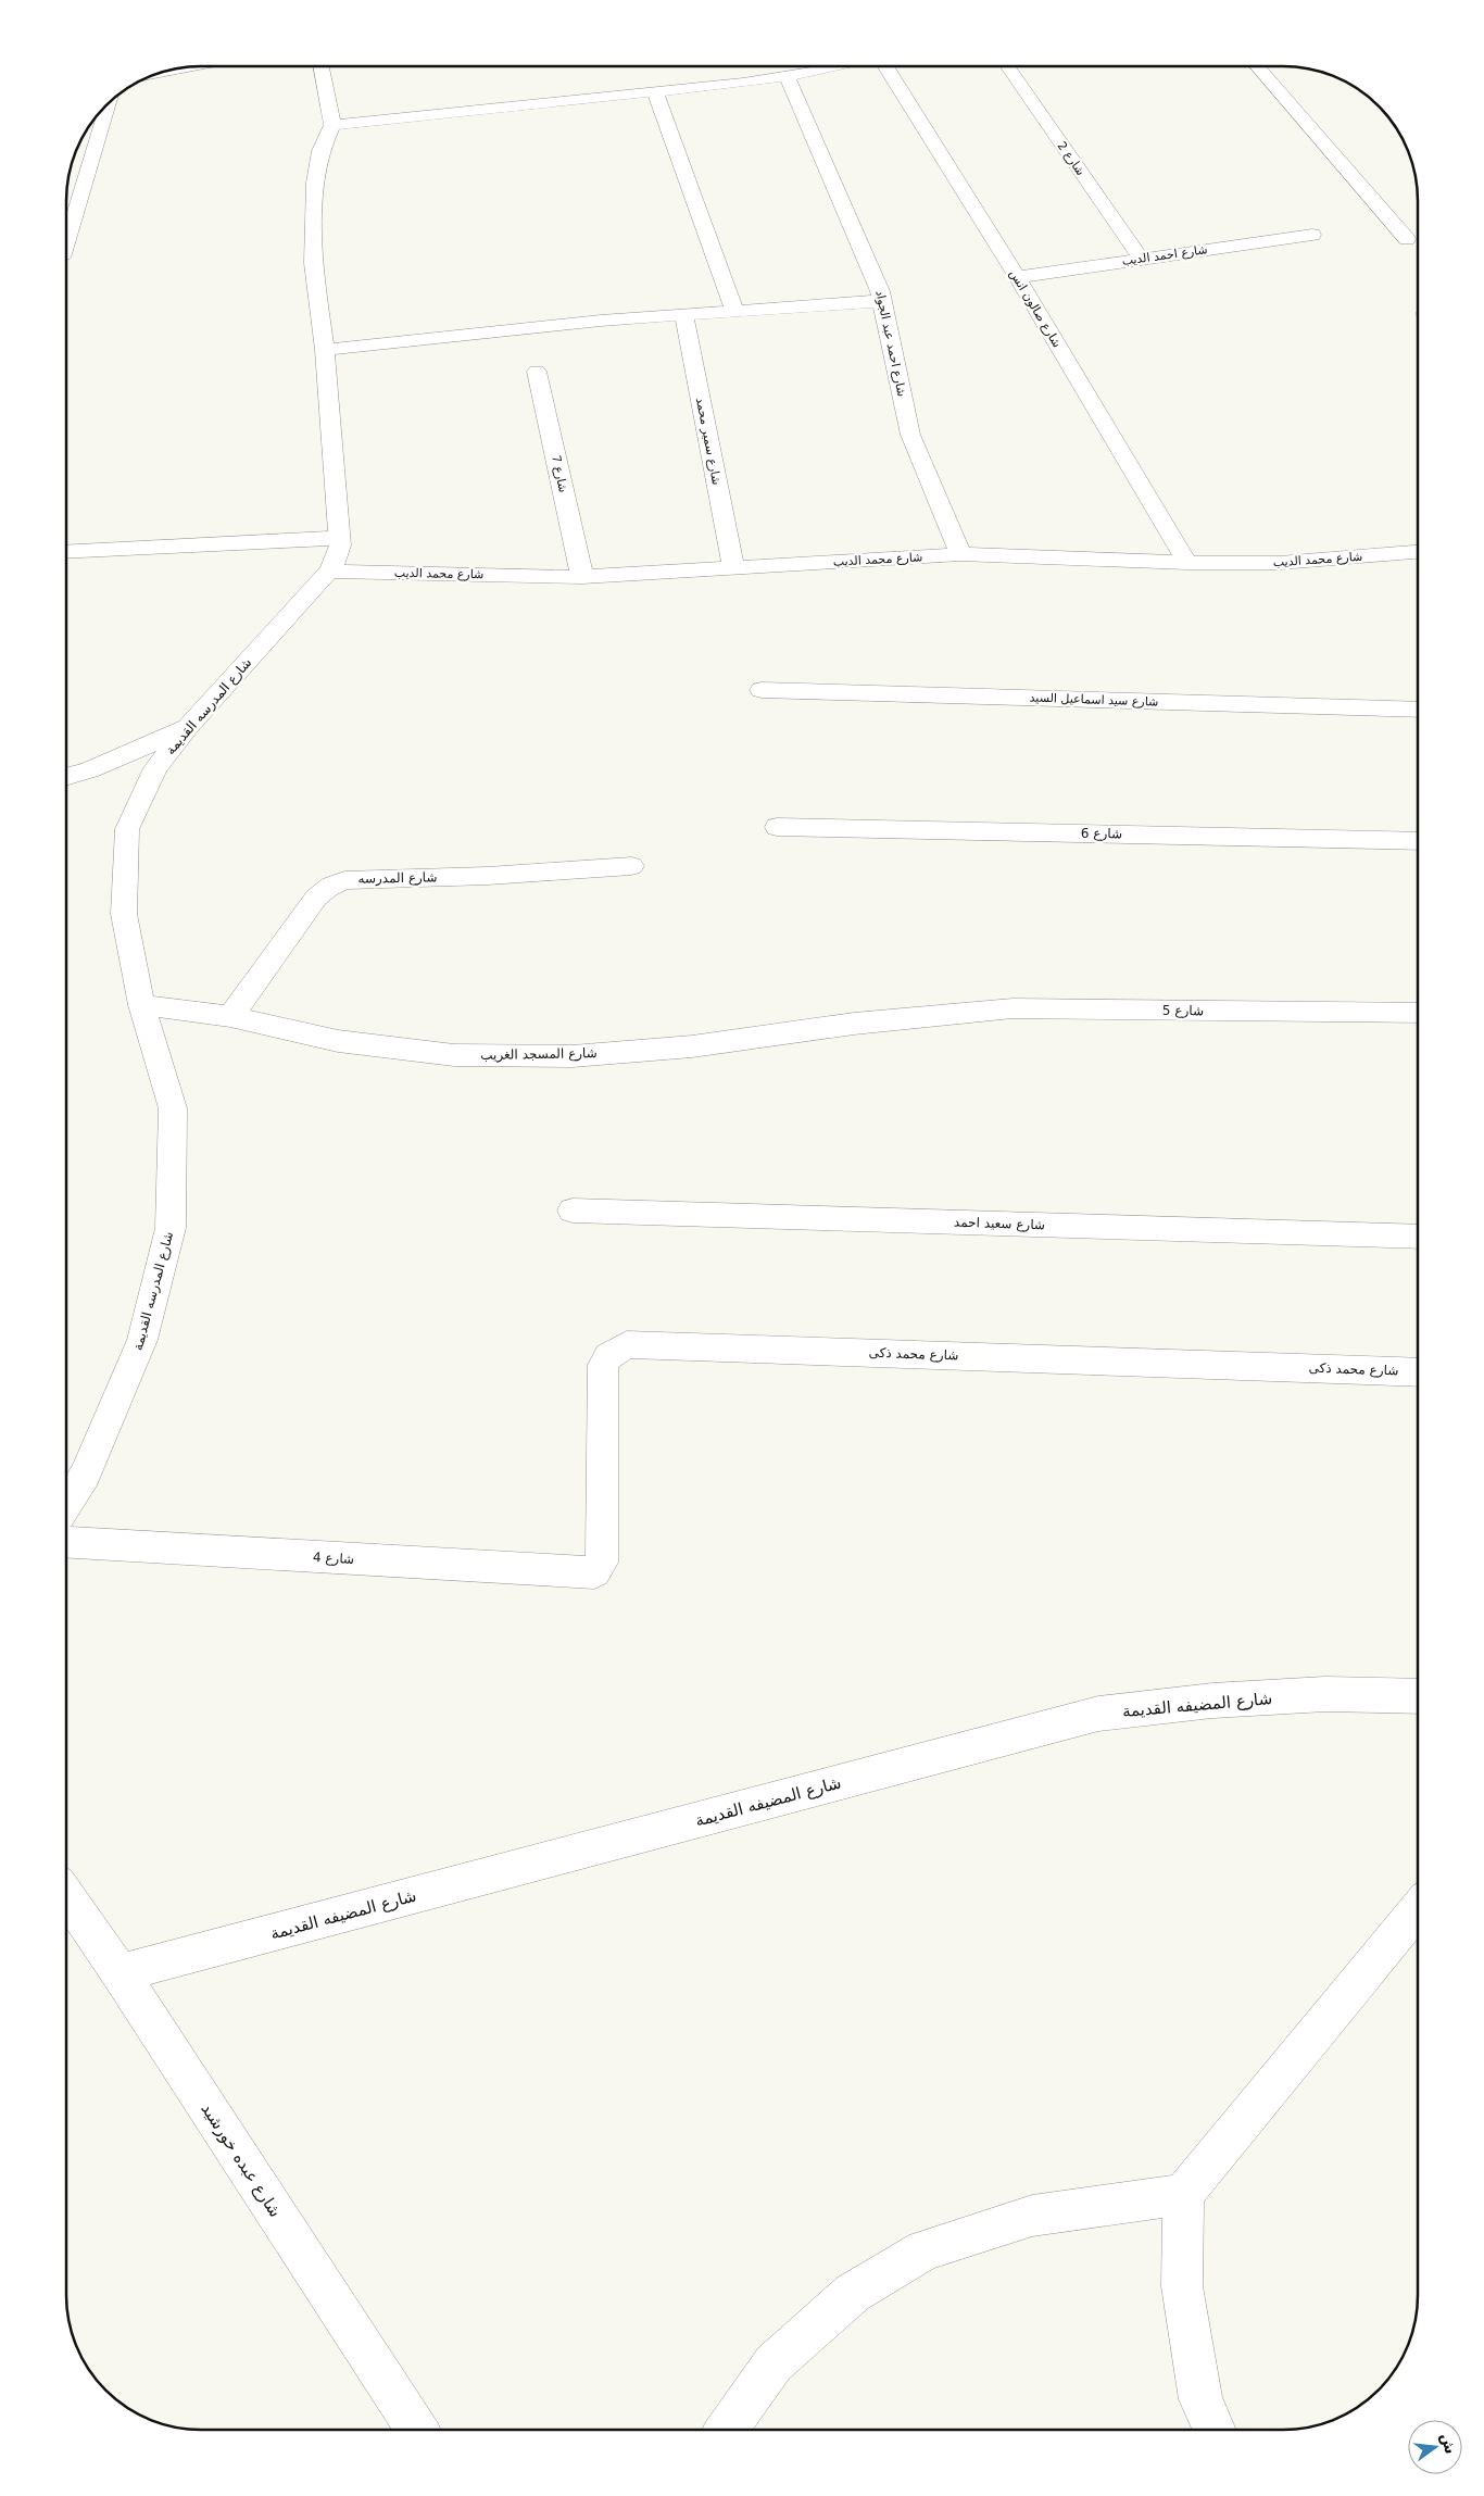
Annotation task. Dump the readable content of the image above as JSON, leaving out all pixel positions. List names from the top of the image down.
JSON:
{
  "streets": {
    "street": [
      "شارع 2",
      "شارع احمد الديب",
      "شارع صالون انس",
      "شارع احمد عبد الجواد",
      "شارع سمير محمد",
      "شارع 7",
      "شارع محمد الديب",
      "شارع سيد اسماعيل السيد",
      "شارع المدرسه القديمة",
      "شارع 6",
      "شارع المدرسه",
      "شارع 5",
      "شارع المسجد الغريب",
      "شارع سعيد احمد",
      "شارع محمد ذكى",
      "شارع 4",
      "شارع المضيفه القديمة",
      "شارع عبده خورشيد"
    ]
  },
  "crossings": [
    ["شارع 2", "شارع احمد الديب"],
    ["شارع احمد الديب", "شارع صالون انس"],
    ["شارع صالون انس", "شارع محمد الديب"],
    ["شارع احمد عبد الجواد", "شارع محمد الديب"],
    ["شارع سمير محمد", "شارع محمد الديب"],
    ["شارع 7", "شارع محمد الديب"],
    ["شارع محمد الديب", "شارع المدرسه القديمة"],
    ["شارع المدرسه القديمة", "شارع المسجد الغريب"],
    ["شارع المدرسه", "شارع المسجد الغريب"],
    ["شارع 5", "شارع المسجد الغريب"],
    ["شارع محمد ذكى", "شارع 4"],
    ["شارع المضيفه القديمة", "شارع عبده خورشيد"]
  ],
  "north": "right"
}
